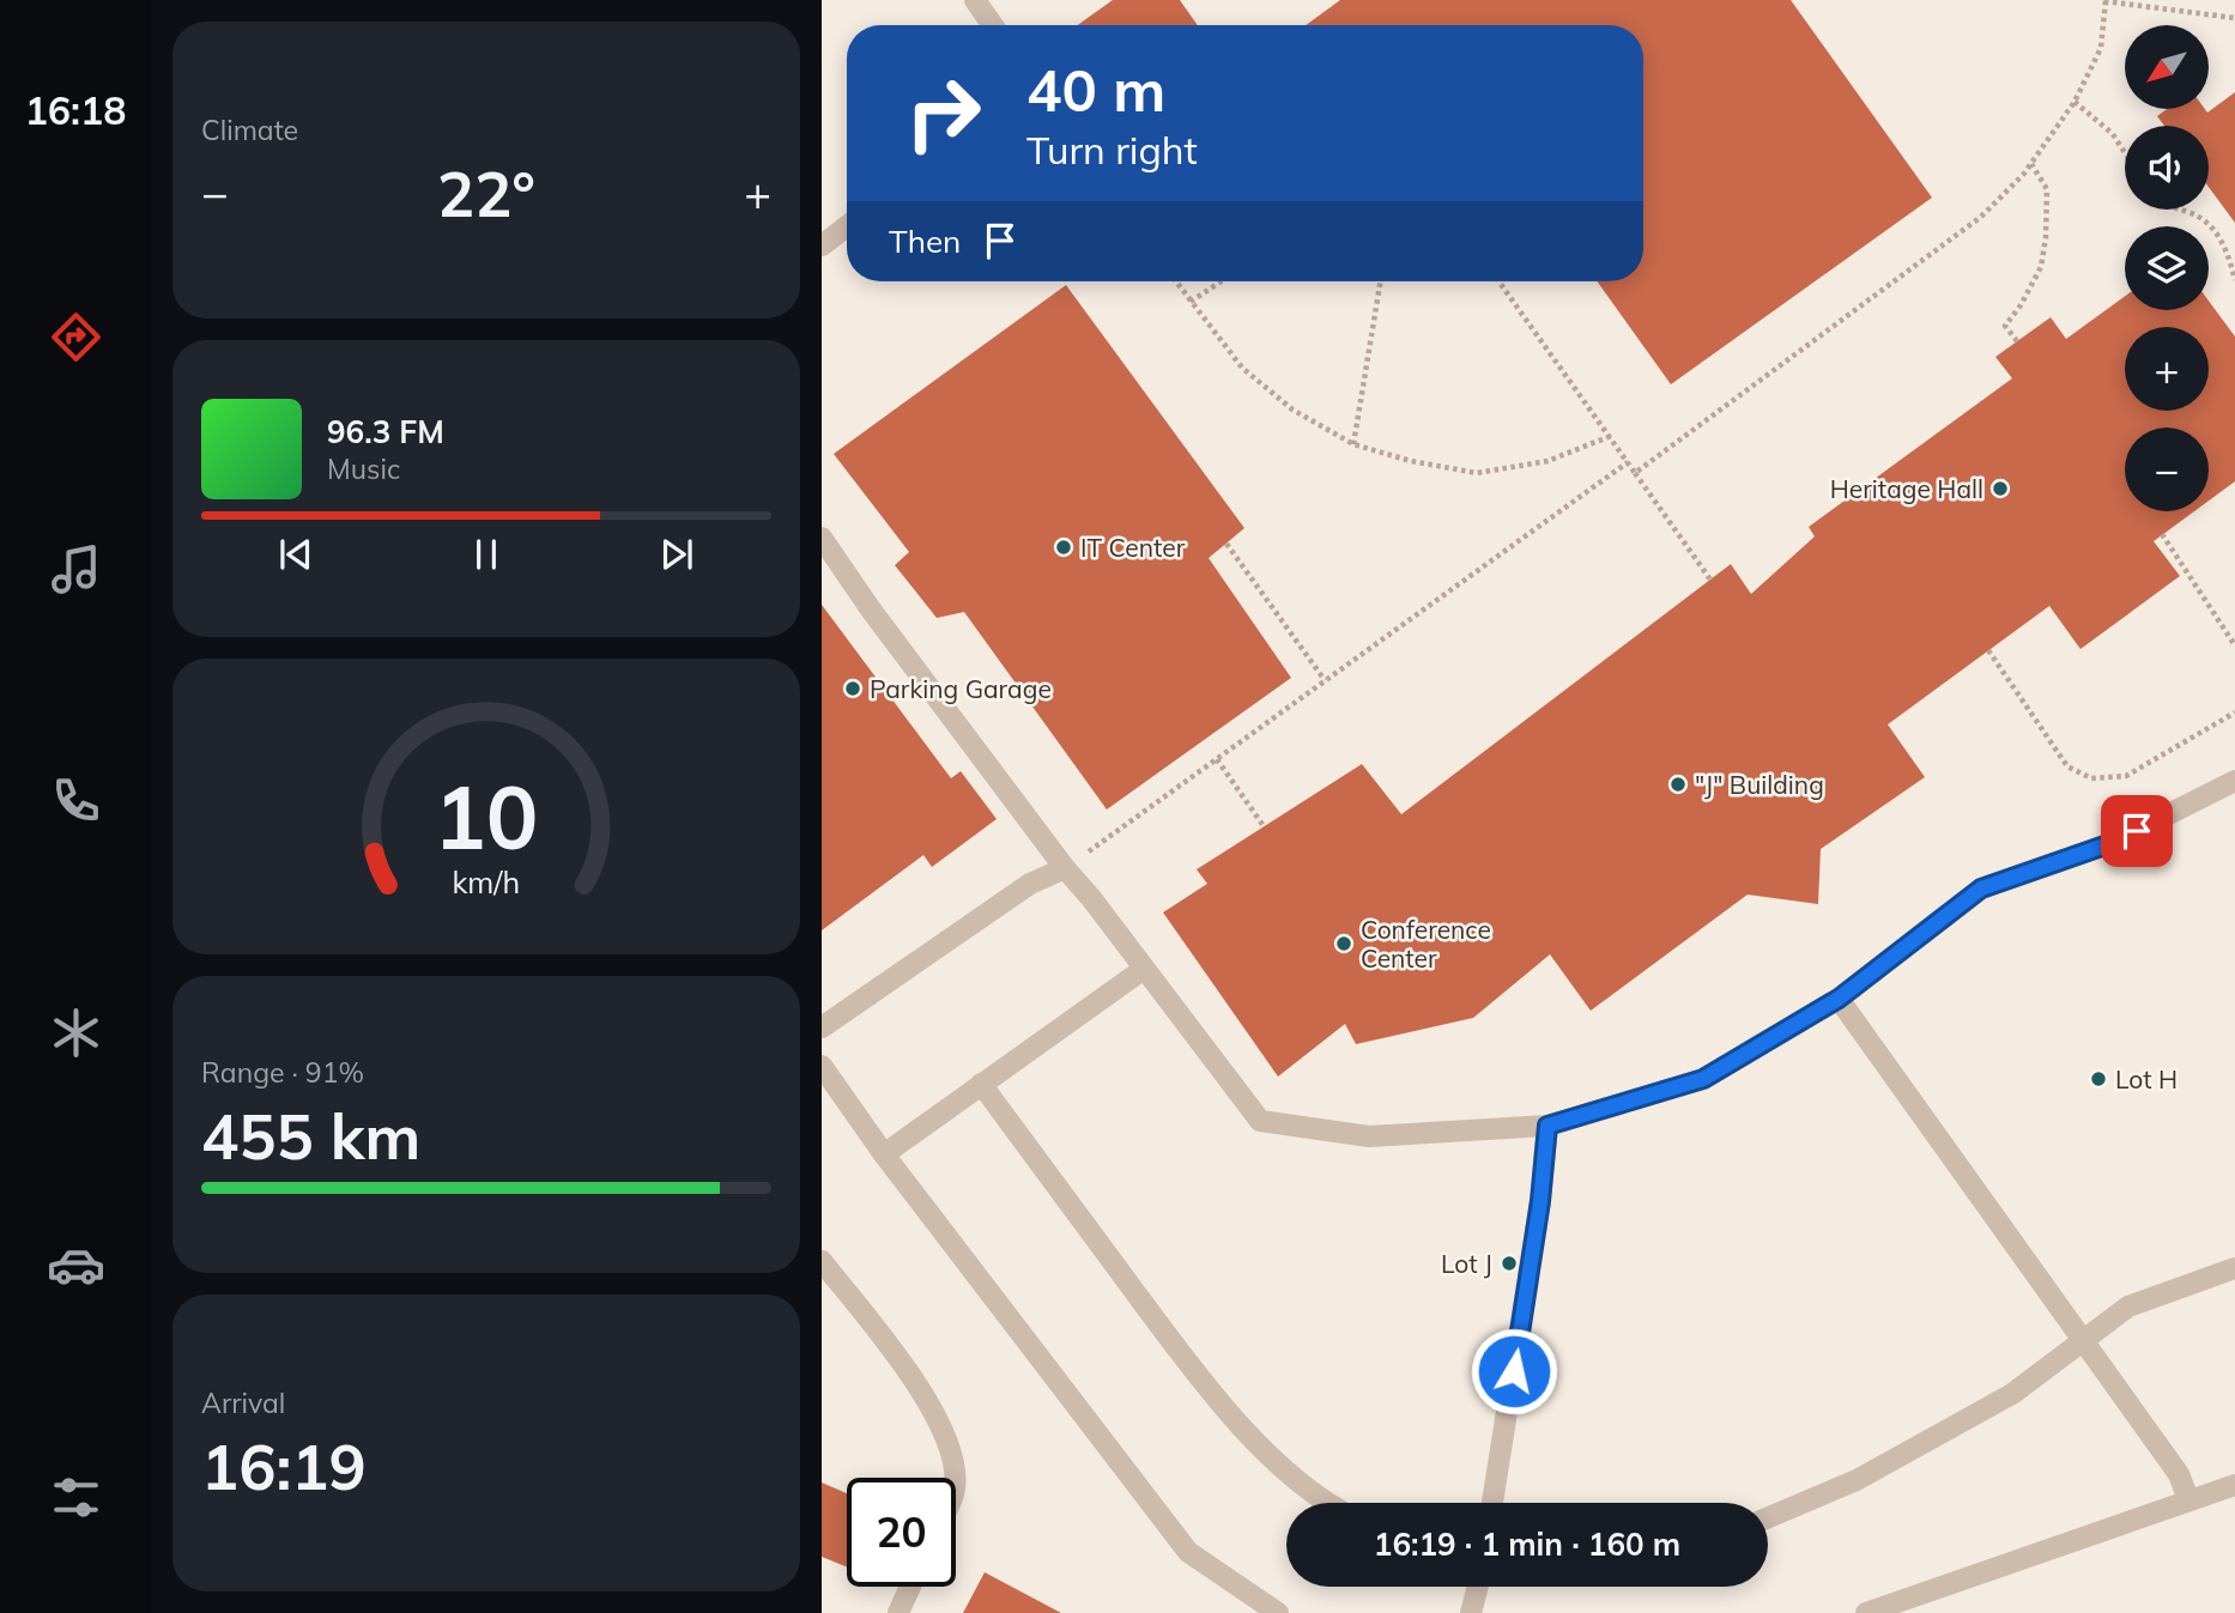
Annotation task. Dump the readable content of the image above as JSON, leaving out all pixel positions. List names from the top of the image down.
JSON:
{
  "places": [
    "Heritage Hall",
    "IT Center",
    "Parking Garage",
    "\"J\" Building",
    "Conference Center",
    "Lot H",
    "Lot J"
  ],
  "north": "bottom left",
  "page": {
    "tabs": "16:18",
    "tile": [
      "Climate",
      ["Range · 91%", "455 km"],
      ["Arrival", "16:19"]
    ],
    "map_buttons": ["+", "−"],
    "turn": ["40 m", "Turn right"],
    "heat": ["−", "22°", "+"],
    "then": "Then",
    "song": ["96.3 FM", "Music"],
    "limit": "20",
    "trip": "16:19 · 1 min · 160 m",
    "gauge": ["10", "km/h"]
  }
}
